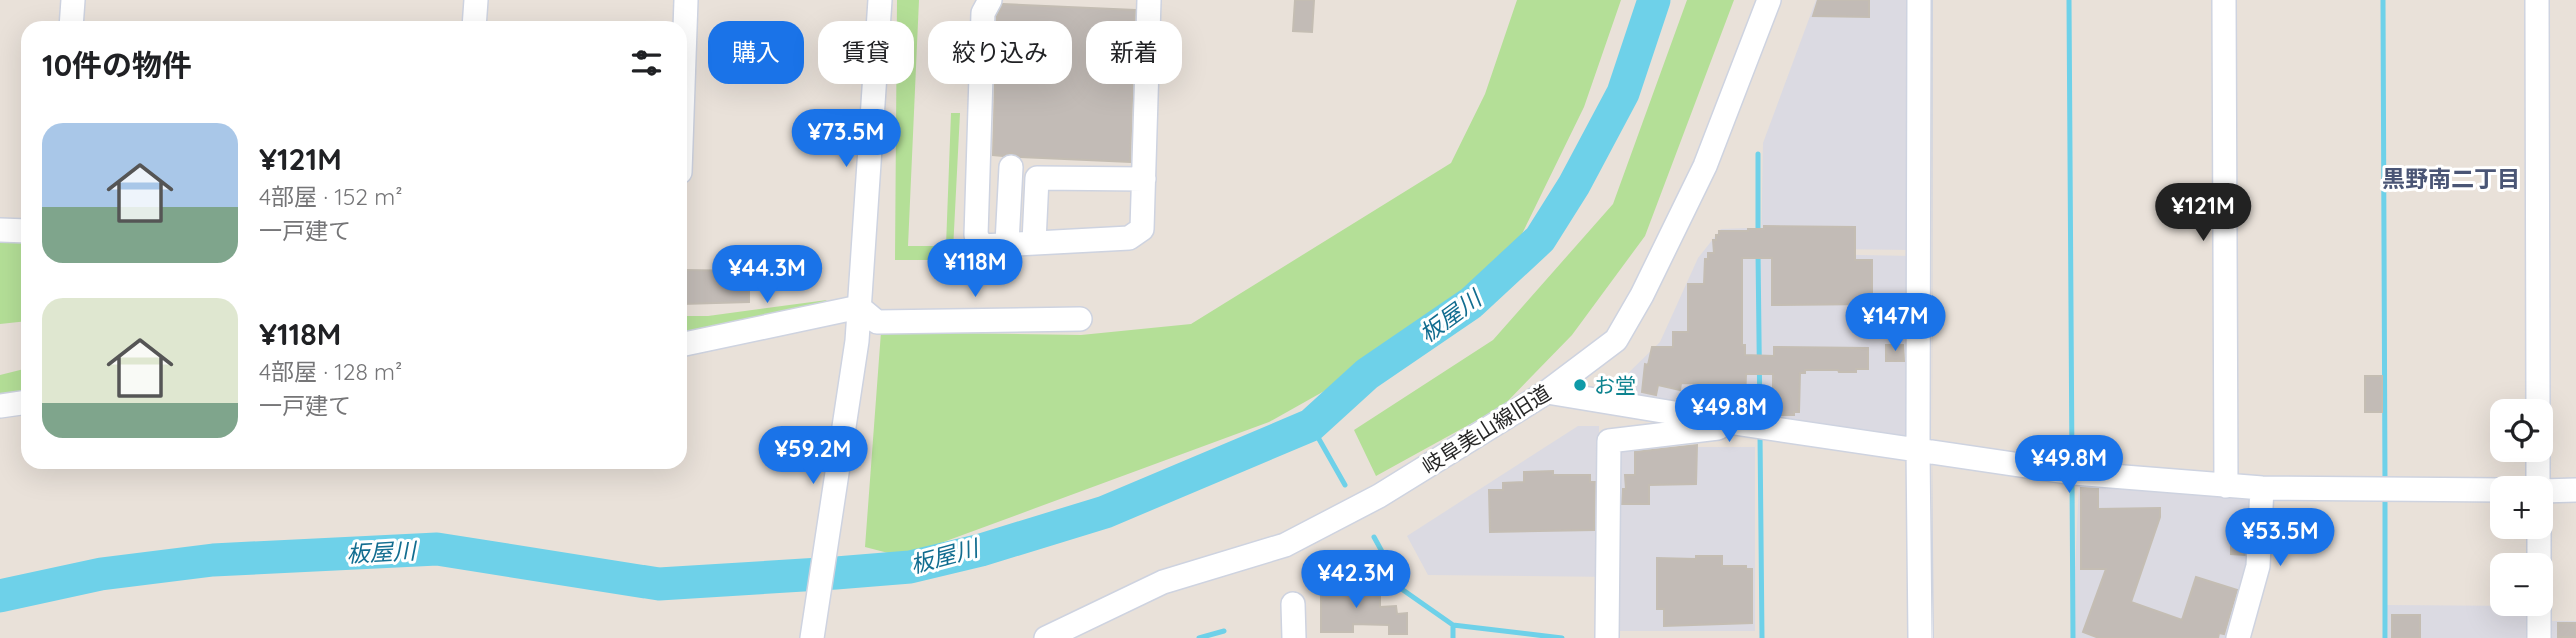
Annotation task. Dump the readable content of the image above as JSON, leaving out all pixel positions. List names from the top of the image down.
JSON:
{
  "streets": {
    "street": ["岐阜美山線旧道"]
  },
  "districts": ["黒野南二丁目"],
  "water": ["板屋川"],
  "places": ["お堂"],
  "page": {
    "chip": [
      "購入",
      "賃貸",
      "絞り込み",
      "新着"
    ],
    "heading": "10件の物件",
    "list": [
      {
        "name": "¥121M",
        "note": "4部屋 · 152 m² · 一戸建て"
      },
      {
        "name": "¥118M",
        "note": "4部屋 · 128 m² · 一戸建て"
      }
    ],
    "price": [
      "¥73.5M",
      "¥121M",
      "¥118M",
      "¥44.3M",
      "¥147M",
      "¥49.8M",
      "¥59.2M",
      "¥49.8M",
      "¥53.5M",
      "¥42.3M"
    ],
    "map_buttons": ["+", "−"]
  }
}
